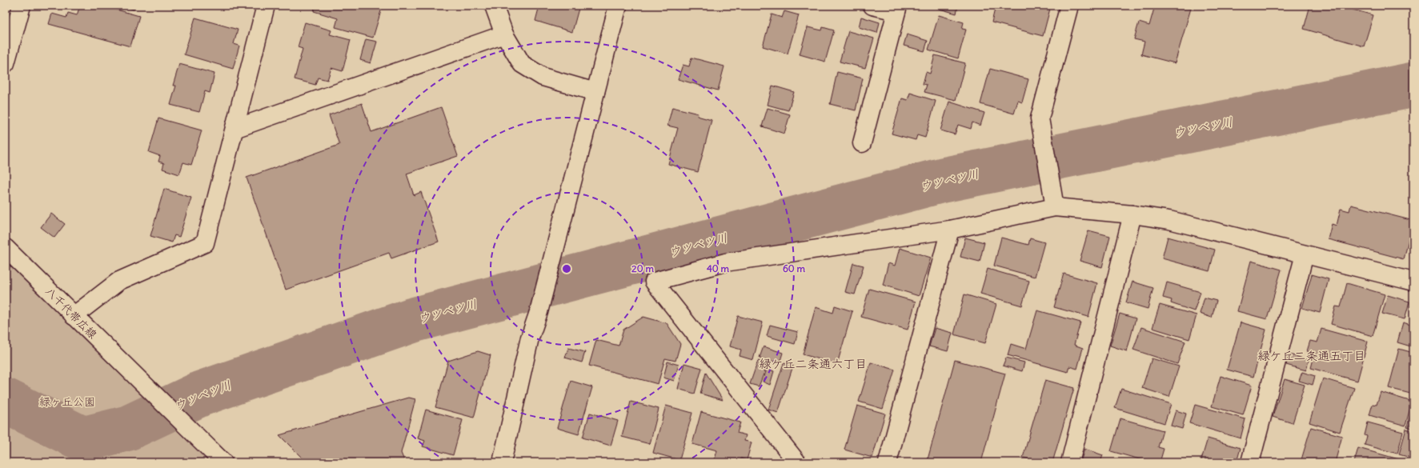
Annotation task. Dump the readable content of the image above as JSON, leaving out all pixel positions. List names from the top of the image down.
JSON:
{
  "streets": {
    "street": ["八千代帯広線"]
  },
  "districts": ["緑ケ丘二条通五丁目", "緑ケ丘二条通六丁目"],
  "water": ["ウツベツ川"],
  "parks": ["緑ヶ丘公園"],
  "rings": ["20 m", "40 m", "60 m"]
}
